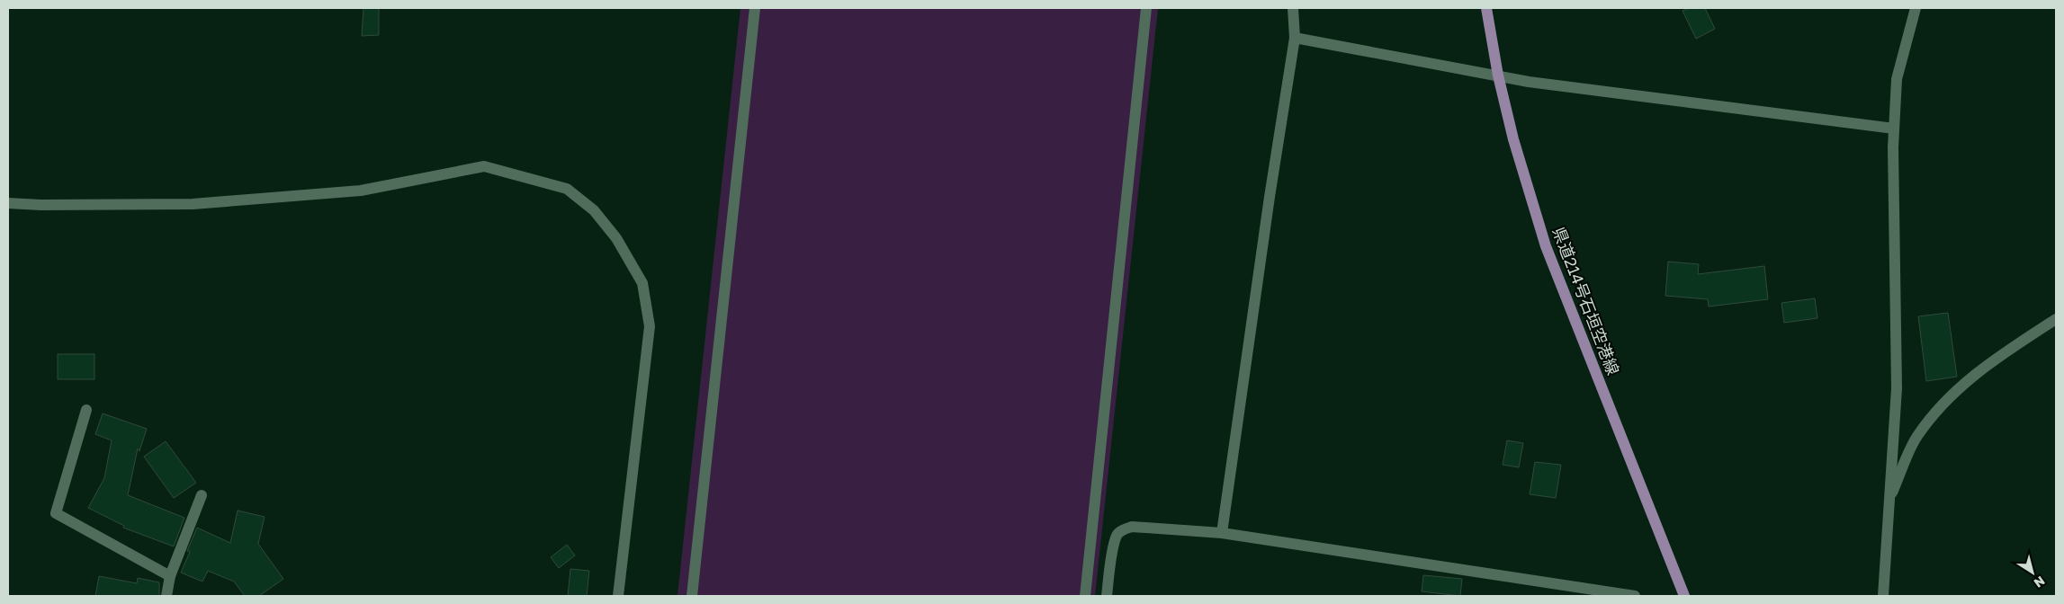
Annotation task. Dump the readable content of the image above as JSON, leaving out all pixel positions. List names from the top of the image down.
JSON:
{
  "streets": {
    "main road": ["県道214号石垣空港線"]
  },
  "north": "bottom right"
}
